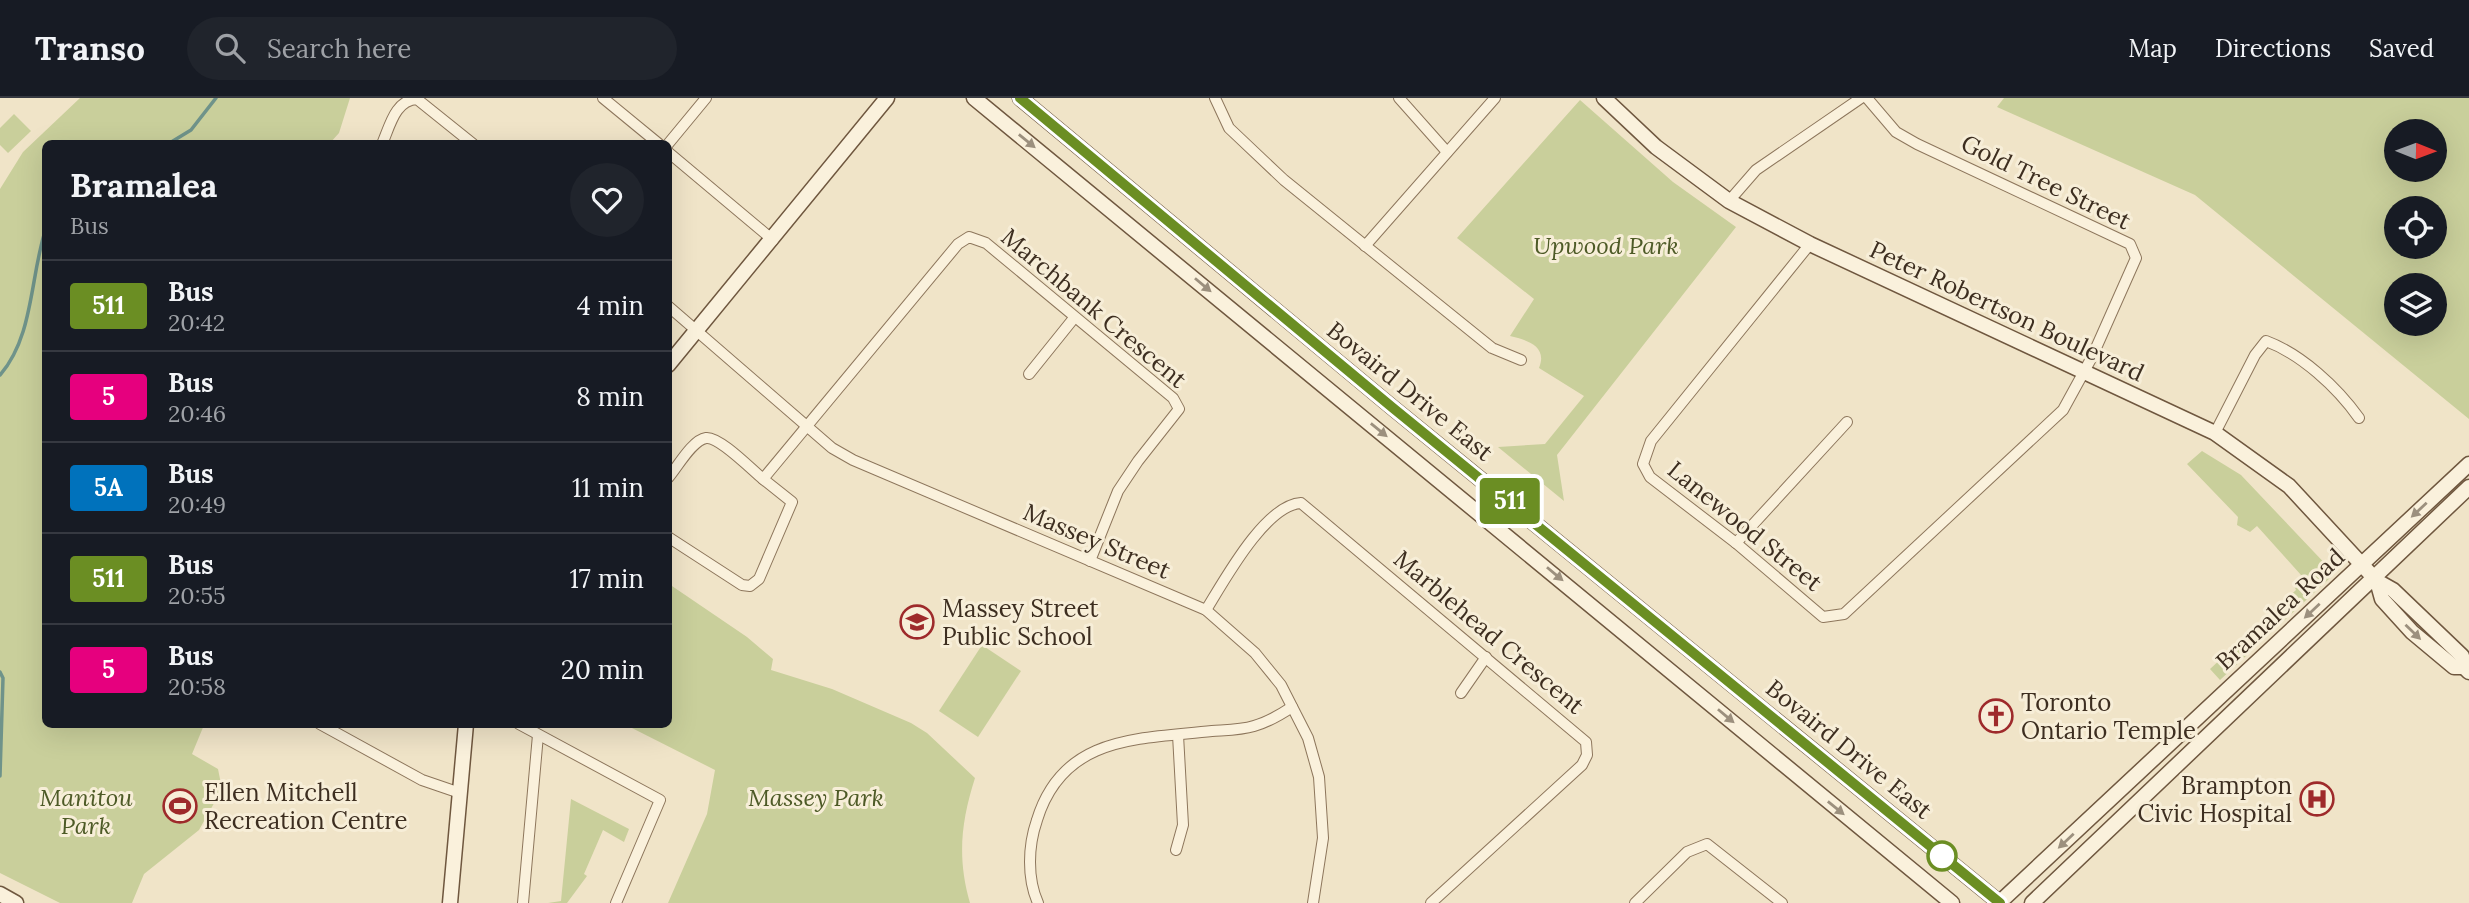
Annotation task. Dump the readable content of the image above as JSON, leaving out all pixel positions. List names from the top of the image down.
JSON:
{
  "streets": {
    "main road": ["Peter Robertson Boulevard", "Bovaird Drive East", "Bramalea Road"],
    "street": [
      "Gold Tree Street",
      "Marchbank Crescent",
      "Lanewood Street",
      "Massey Street",
      "Marblehead Crescent"
    ]
  },
  "crossings": [
    ["Gold Tree Street", "Peter Robertson Boulevard"],
    ["Gold Tree Street", "Lanewood Street"],
    ["Marchbank Crescent", "Massey Street"],
    ["Peter Robertson Boulevard", "Lanewood Street"],
    ["Peter Robertson Boulevard", "Bramalea Road"],
    ["Bovaird Drive East", "Bramalea Road"],
    ["Massey Street", "Marblehead Crescent"]
  ],
  "parks": ["Upwood Park", "Manitou Park", "Massey Park"],
  "places": {
    "school or university": ["Massey Street Public School"],
    "church": ["Toronto Ontario Temple"],
    "hospital": ["Brampton Civic Hospital"],
    "sports": ["Ellen Mitchell Recreation Centre"]
  },
  "lines": ["bus line 511"],
  "north": "right",
  "page": {
    "header": "Transo",
    "search": "Search here",
    "nav": ["Map", "Directions", "Saved"],
    "on_map": "511",
    "heading": ["Bramalea", "Bus"],
    "list": [
      {
        "mark": "511",
        "name": "Bus",
        "note": "20:42",
        "value": "4 min"
      },
      {
        "mark": "5",
        "name": "Bus",
        "note": "20:46",
        "value": "8 min"
      },
      {
        "mark": "5A",
        "name": "Bus",
        "note": "20:49",
        "value": "11 min"
      },
      {
        "mark": "511",
        "name": "Bus",
        "note": "20:55",
        "value": "17 min"
      },
      {
        "mark": "5",
        "name": "Bus",
        "note": "20:58",
        "value": "20 min"
      }
    ]
  }
}
